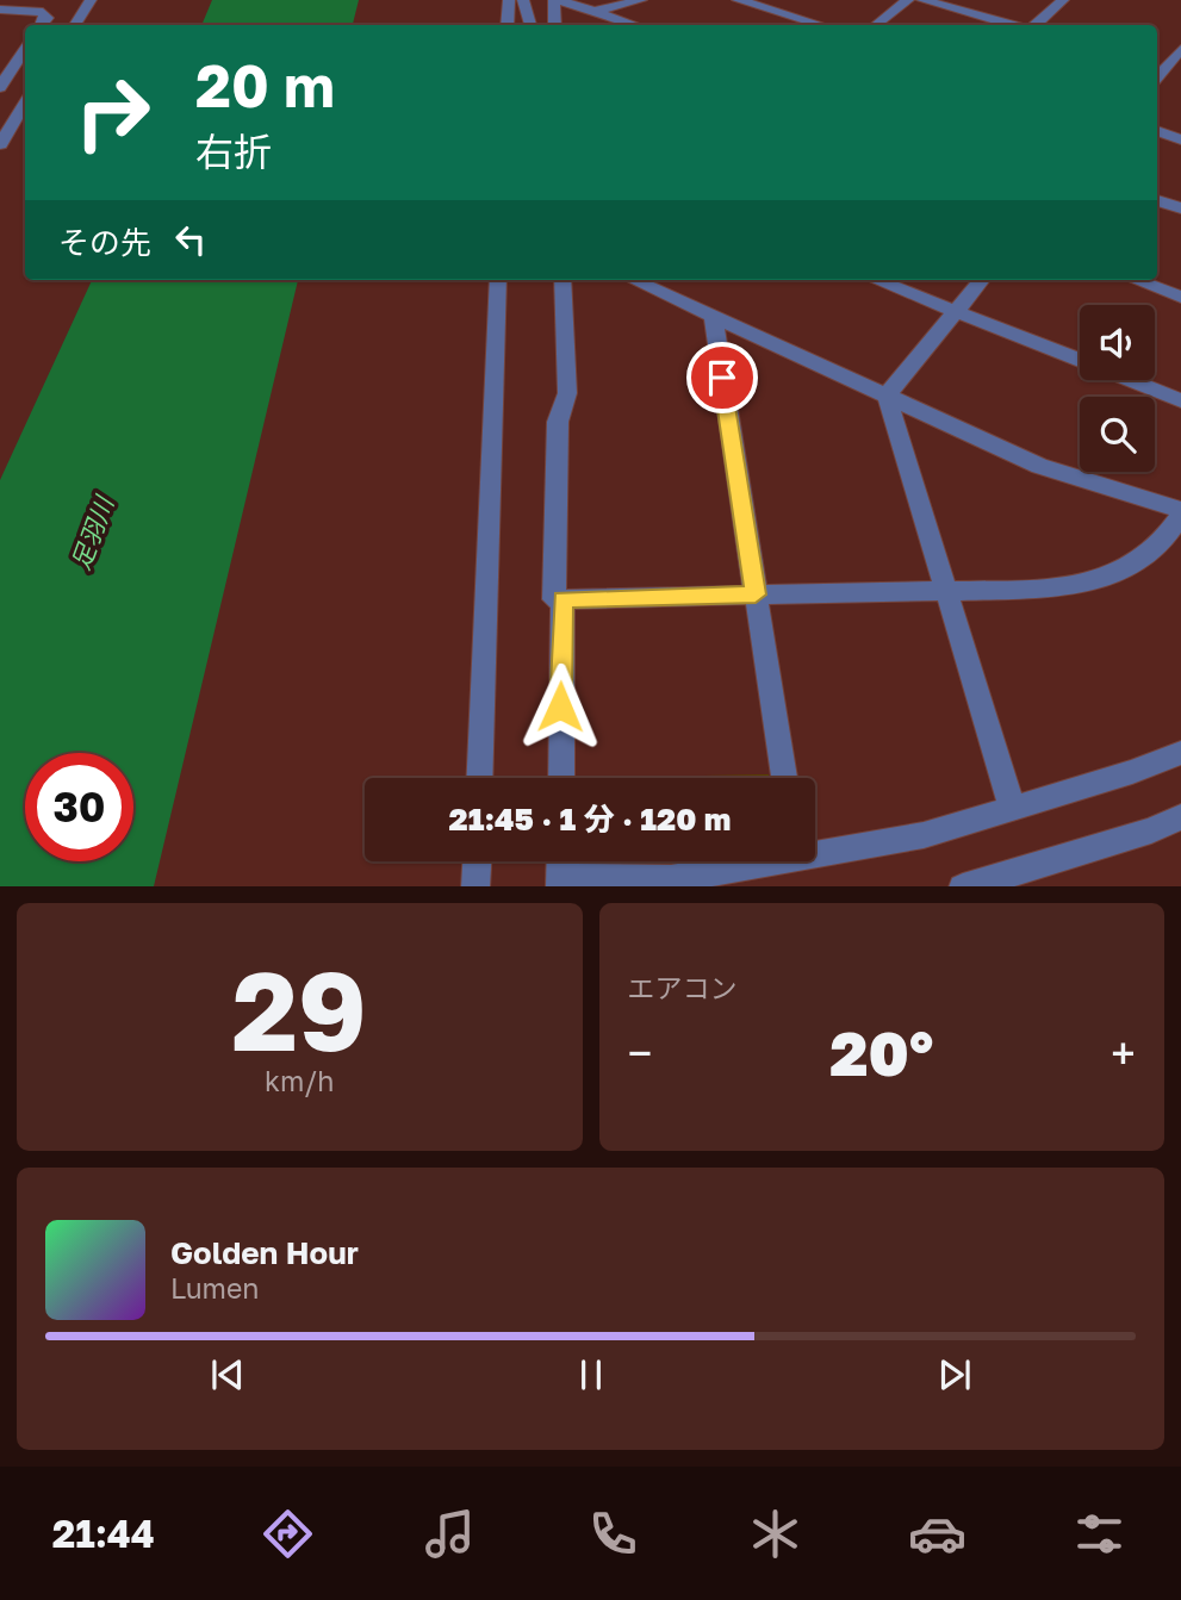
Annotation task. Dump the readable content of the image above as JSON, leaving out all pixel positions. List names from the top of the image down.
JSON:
{
  "water": ["足羽川"],
  "page": {
    "turn": ["20 m", "右折"],
    "then": "その先",
    "limit": "30",
    "trip": "21:45 · 1 分 · 120 m",
    "tile": [
      ["29", "km/h"],
      "エアコン"
    ],
    "heat": ["−", "20°", "+"],
    "song": ["Golden Hour", "Lumen"],
    "tabs": "21:44"
  }
}
